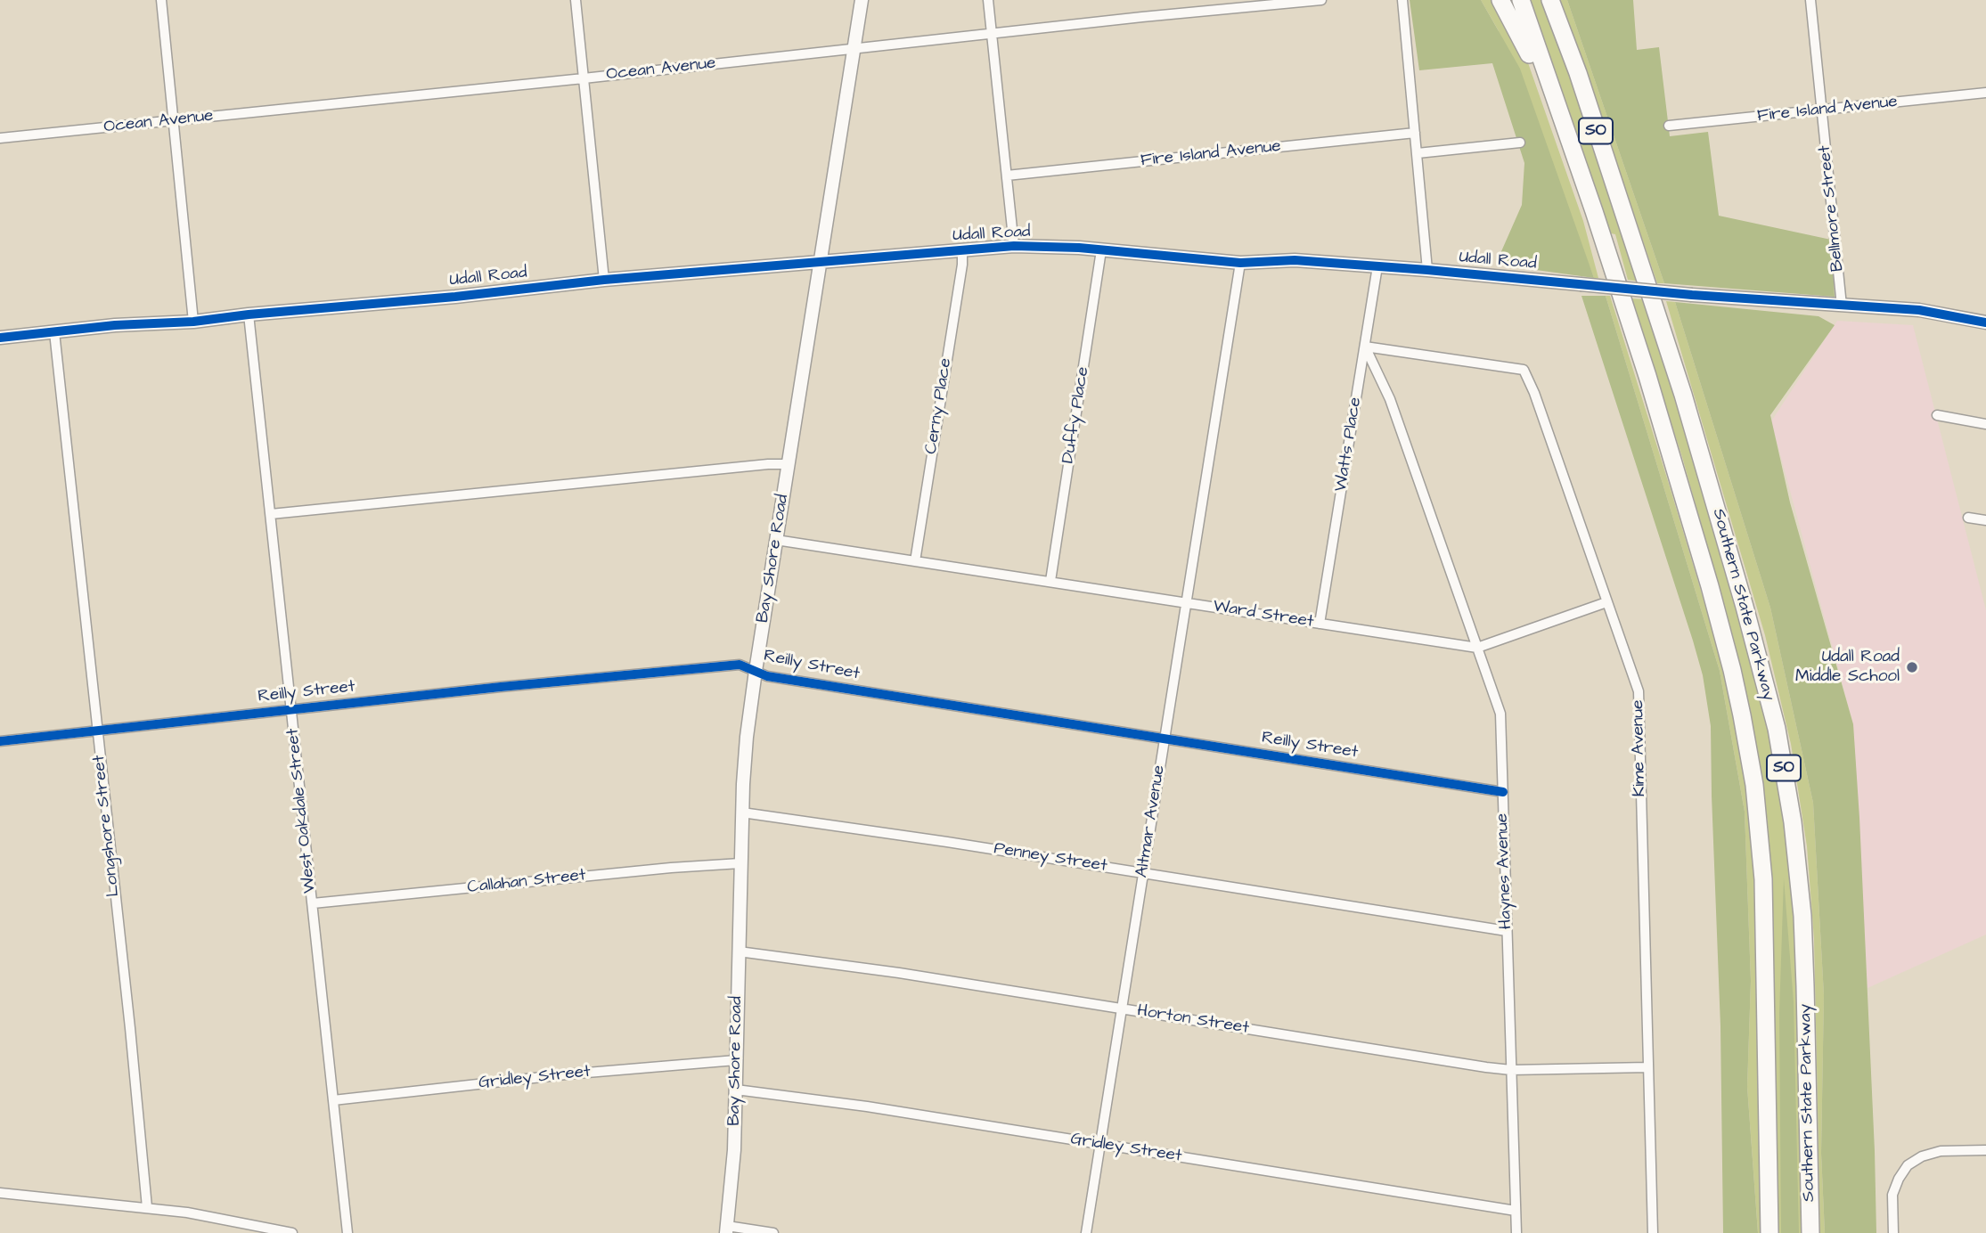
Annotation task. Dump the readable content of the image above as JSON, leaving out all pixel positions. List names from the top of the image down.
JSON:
{
  "streets": {
    "highway": ["SO", "Southern State Parkway"],
    "street": [
      "Ocean Avenue",
      "Fire Island Avenue",
      "Bellmore Street",
      "Udall Road",
      "Cerny Place",
      "Duffy Place",
      "Watts Place",
      "Bay Shore Road",
      "Ward Street",
      "Reilly Street",
      "Kime Avenue",
      "West Oakdale Street",
      "Altmar Avenue",
      "Longshore Street",
      "Penney Street",
      "Haynes Avenue",
      "Callahan Street",
      "Horton Street",
      "Gridley Street"
    ]
  },
  "crossings": [
    ["Ocean Avenue", "Bay Shore Road"],
    ["Fire Island Avenue", "Bellmore Street"],
    ["Bellmore Street", "Udall Road"],
    ["Udall Road", "Cerny Place"],
    ["Udall Road", "Duffy Place"],
    ["Udall Road", "Watts Place"],
    ["Udall Road", "Bay Shore Road"],
    ["Udall Road", "West Oakdale Street"],
    ["Udall Road", "Altmar Avenue"],
    ["Udall Road", "Longshore Street"],
    ["Cerny Place", "Ward Street"],
    ["Duffy Place", "Ward Street"],
    ["Watts Place", "Ward Street"],
    ["Watts Place", "Kime Avenue"],
    ["Watts Place", "Haynes Avenue"],
    ["Bay Shore Road", "Ward Street"],
    ["Bay Shore Road", "Reilly Street"],
    ["Bay Shore Road", "Penney Street"],
    ["Bay Shore Road", "Callahan Street"],
    ["Bay Shore Road", "Horton Street"],
    ["Bay Shore Road", "Gridley Street"],
    ["Ward Street", "Kime Avenue"],
    ["Ward Street", "Altmar Avenue"],
    ["Ward Street", "Haynes Avenue"],
    ["Reilly Street", "West Oakdale Street"],
    ["Reilly Street", "Altmar Avenue"],
    ["Reilly Street", "Longshore Street"],
    ["Reilly Street", "Haynes Avenue"],
    ["Kime Avenue", "Haynes Avenue"],
    ["Kime Avenue", "Horton Street"],
    ["West Oakdale Street", "Callahan Street"],
    ["West Oakdale Street", "Gridley Street"],
    ["Altmar Avenue", "Penney Street"],
    ["Altmar Avenue", "Horton Street"],
    ["Altmar Avenue", "Gridley Street"],
    ["Penney Street", "Haynes Avenue"],
    ["Haynes Avenue", "Horton Street"],
    ["Haynes Avenue", "Gridley Street"]
  ],
  "places": ["Udall Road Middle School"]
}
